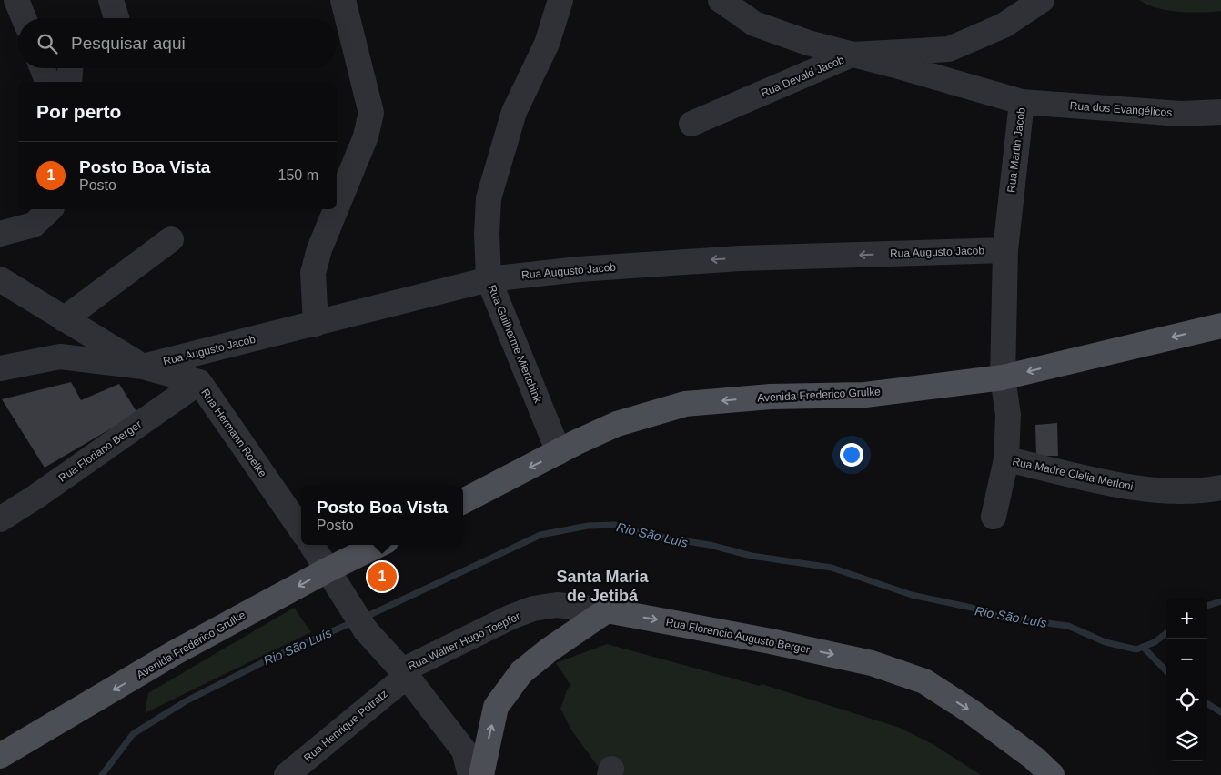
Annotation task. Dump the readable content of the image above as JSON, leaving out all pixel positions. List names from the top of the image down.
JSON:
{
  "streets": {
    "main road": ["Avenida Frederico Grulke", "Rua Florencio Augusto Berger"],
    "street": [
      "Rua Devald Jacob",
      "Rua dos Evangélicos",
      "Rua Martin Jacob",
      "Rua Augusto Jacob",
      "Rua Guilherme Miertchink",
      "Rua Hermann Roelke",
      "Rua Floriano Berger",
      "Rua Madre Clelia Merloni",
      "Rua Walter Hugo Toepfer",
      "Rua Henrique Potratz"
    ]
  },
  "crossings": [
    ["Rua Devald Jacob", "Rua Martin Jacob"],
    ["Rua dos Evangélicos", "Rua Martin Jacob"],
    ["Rua Martin Jacob", "Rua Augusto Jacob"],
    ["Rua Martin Jacob", "Avenida Frederico Grulke"],
    ["Rua Martin Jacob", "Rua Madre Clelia Merloni"],
    ["Rua Augusto Jacob", "Rua Guilherme Miertchink"],
    ["Rua Augusto Jacob", "Rua Hermann Roelke"],
    ["Rua Guilherme Miertchink", "Avenida Frederico Grulke"],
    ["Rua Hermann Roelke", "Rua Floriano Berger"],
    ["Rua Florencio Augusto Berger", "Rua Walter Hugo Toepfer"],
    ["Rua Walter Hugo Toepfer", "Rua Henrique Potratz"]
  ],
  "one_way": ["Rua Augusto Jacob", "Avenida Frederico Grulke", "Rua Florencio Augusto Berger"],
  "districts": ["Santa Maria de Jetibá"],
  "water": ["Rio São Luís"],
  "page": {
    "search": "Pesquisar aqui",
    "heading": "Por perto",
    "list": [
      {
        "mark": "1",
        "name": "Posto Boa Vista",
        "note": "Posto",
        "value": "150 m"
      }
    ],
    "popup": ["Posto Boa Vista", "Posto"],
    "pins": "1",
    "map_buttons": ["+", "−"]
  }
}
